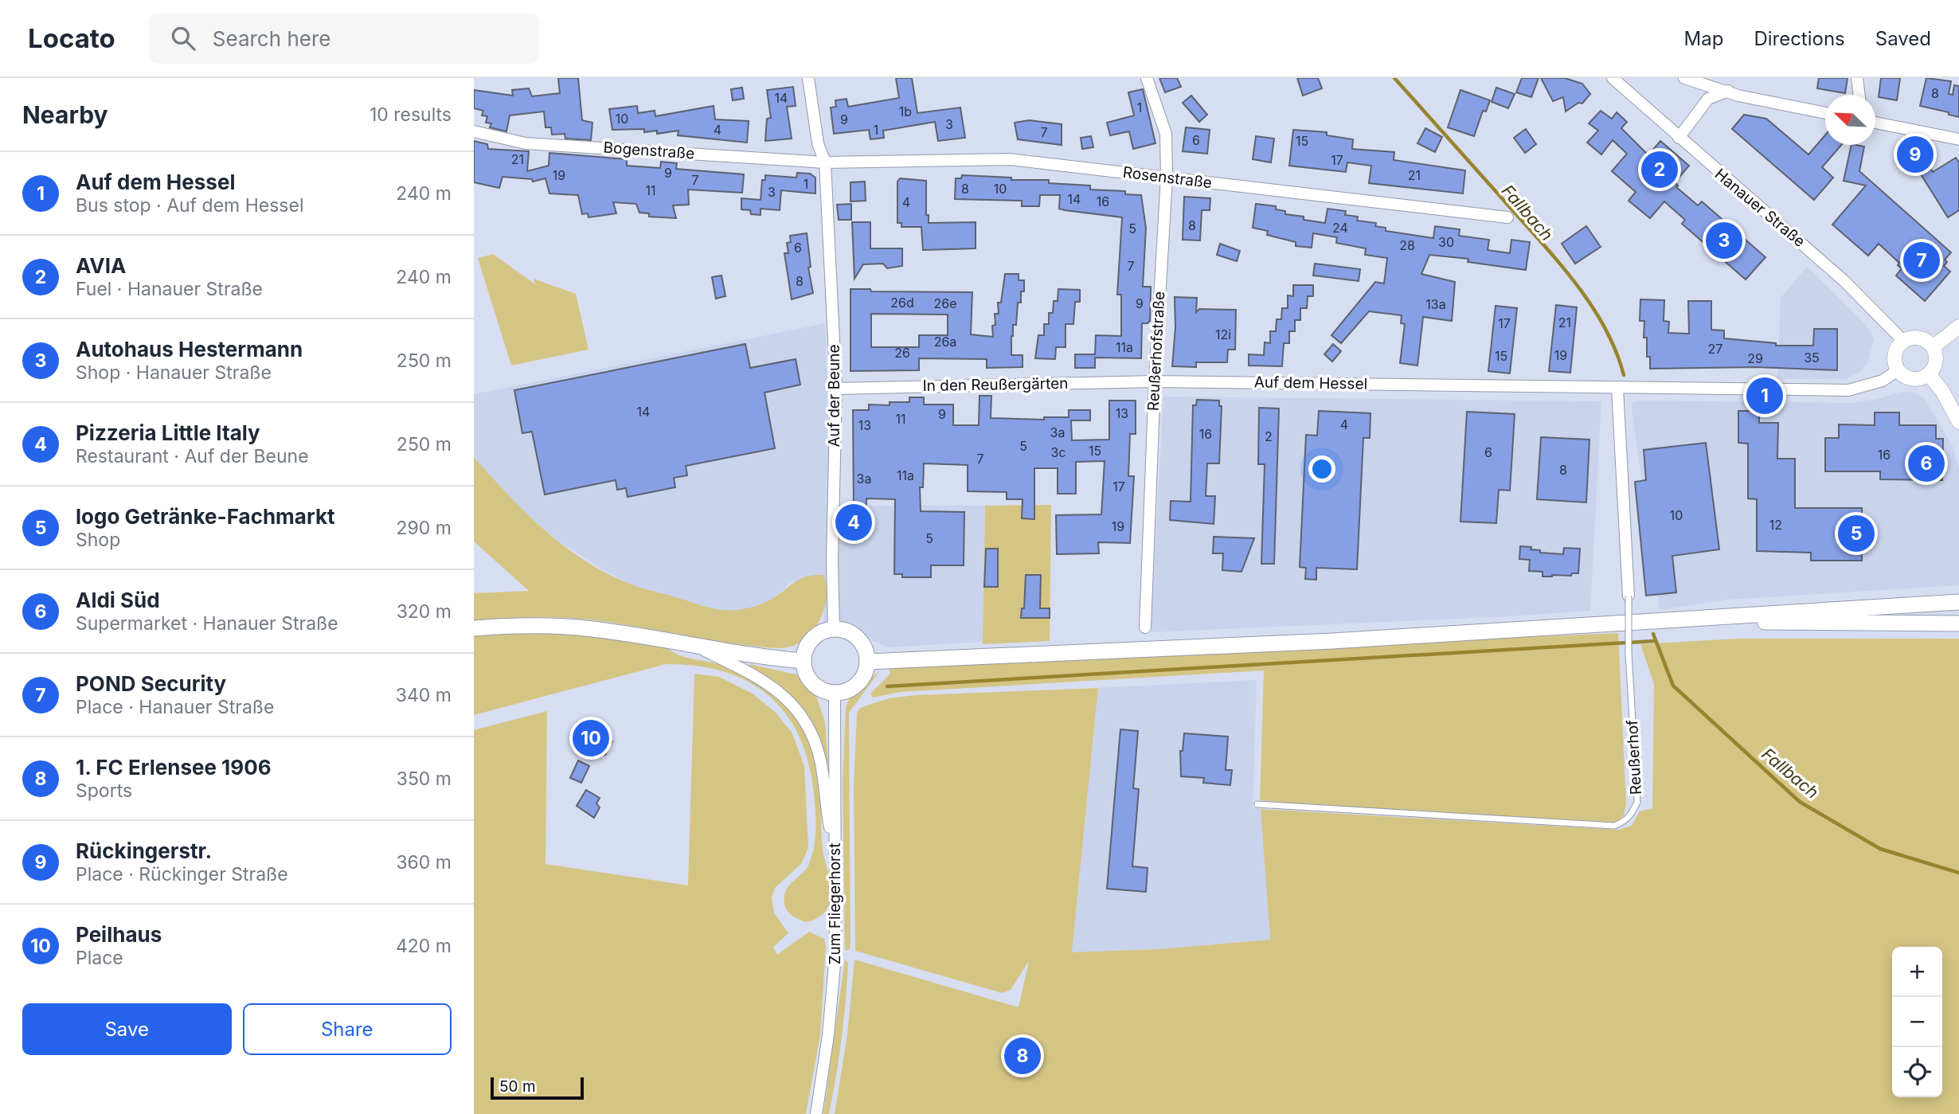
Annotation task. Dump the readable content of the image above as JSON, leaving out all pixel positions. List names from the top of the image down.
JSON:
{
  "streets": {
    "street": [
      "Bogenstraße",
      "Rosenstraße",
      "Hanauer Straße",
      "Reußerhofstraße",
      "Auf dem Hessel",
      "In den Reußergärten",
      "Auf der Beune",
      "Reußerhof",
      "Zum Fliegerhorst"
    ]
  },
  "crossings": [
    ["Bogenstraße", "Rosenstraße"],
    ["Bogenstraße", "Auf der Beune"],
    ["Rosenstraße", "Reußerhofstraße"],
    ["Rosenstraße", "Auf der Beune"],
    ["Hanauer Straße", "Auf dem Hessel"],
    ["Reußerhofstraße", "Auf dem Hessel"],
    ["Reußerhofstraße", "In den Reußergärten"],
    ["Auf dem Hessel", "In den Reußergärten"],
    ["Auf dem Hessel", "Reußerhof"],
    ["In den Reußergärten", "Auf der Beune"],
    ["Auf der Beune", "Zum Fliegerhorst"]
  ],
  "water": ["Fallbach"],
  "house_numbers": [
    "8",
    "14",
    "1",
    "1b",
    "10",
    "9",
    "3",
    "4",
    "1",
    "7",
    "6",
    "15",
    "21",
    "17",
    "9",
    "19",
    "21",
    "7",
    "1",
    "8",
    "10",
    "11",
    "3",
    "14",
    "16",
    "4",
    "8",
    "24",
    "5",
    "30",
    "28",
    "6",
    "7",
    "8",
    "26d",
    "26e",
    "9",
    "13a",
    "21",
    "17",
    "12i",
    "26a",
    "11a",
    "27",
    "26",
    "19",
    "15",
    "35",
    "29",
    "14",
    "13",
    "9",
    "11",
    "4",
    "13",
    "3a",
    "16",
    "2",
    "5",
    "15",
    "3c",
    "6",
    "16",
    "7",
    "8",
    "11a",
    "3a",
    "17",
    "10",
    "12",
    "19",
    "5"
  ],
  "scale_bar": "50 m",
  "north": "top left",
  "page": {
    "header": "Locato",
    "search": "Search here",
    "nav": ["Map", "Directions", "Saved"],
    "heading": ["Nearby", "10 results"],
    "pins": [
      "9",
      "2",
      "3",
      "7",
      "1",
      "6",
      "4",
      "5",
      "10",
      "8"
    ],
    "list": [
      {
        "mark": "1",
        "name": "Auf dem Hessel",
        "note": "Bus stop · Auf dem Hessel",
        "value": "240 m"
      },
      {
        "mark": "2",
        "name": "AVIA",
        "note": "Fuel · Hanauer Straße",
        "value": "240 m"
      },
      {
        "mark": "3",
        "name": "Autohaus Hestermann",
        "note": "Shop · Hanauer Straße",
        "value": "250 m"
      },
      {
        "mark": "4",
        "name": "Pizzeria Little Italy",
        "note": "Restaurant · Auf der Beune",
        "value": "250 m"
      },
      {
        "mark": "5",
        "name": "logo Getränke-Fachmarkt",
        "note": "Shop",
        "value": "290 m"
      },
      {
        "mark": "6",
        "name": "Aldi Süd",
        "note": "Supermarket · Hanauer Straße",
        "value": "320 m"
      },
      {
        "mark": "7",
        "name": "POND Security",
        "note": "Place · Hanauer Straße",
        "value": "340 m"
      },
      {
        "mark": "8",
        "name": "1. FC Erlensee 1906",
        "note": "Sports",
        "value": "350 m"
      },
      {
        "mark": "9",
        "name": "Rückingerstr.",
        "note": "Place · Rückinger Straße",
        "value": "360 m"
      },
      {
        "mark": "10",
        "name": "Peilhaus",
        "note": "Place",
        "value": "420 m"
      }
    ],
    "map_buttons": ["+", "−"],
    "buttons": ["Save", "Share"],
    "scale": "50 m"
  }
}
